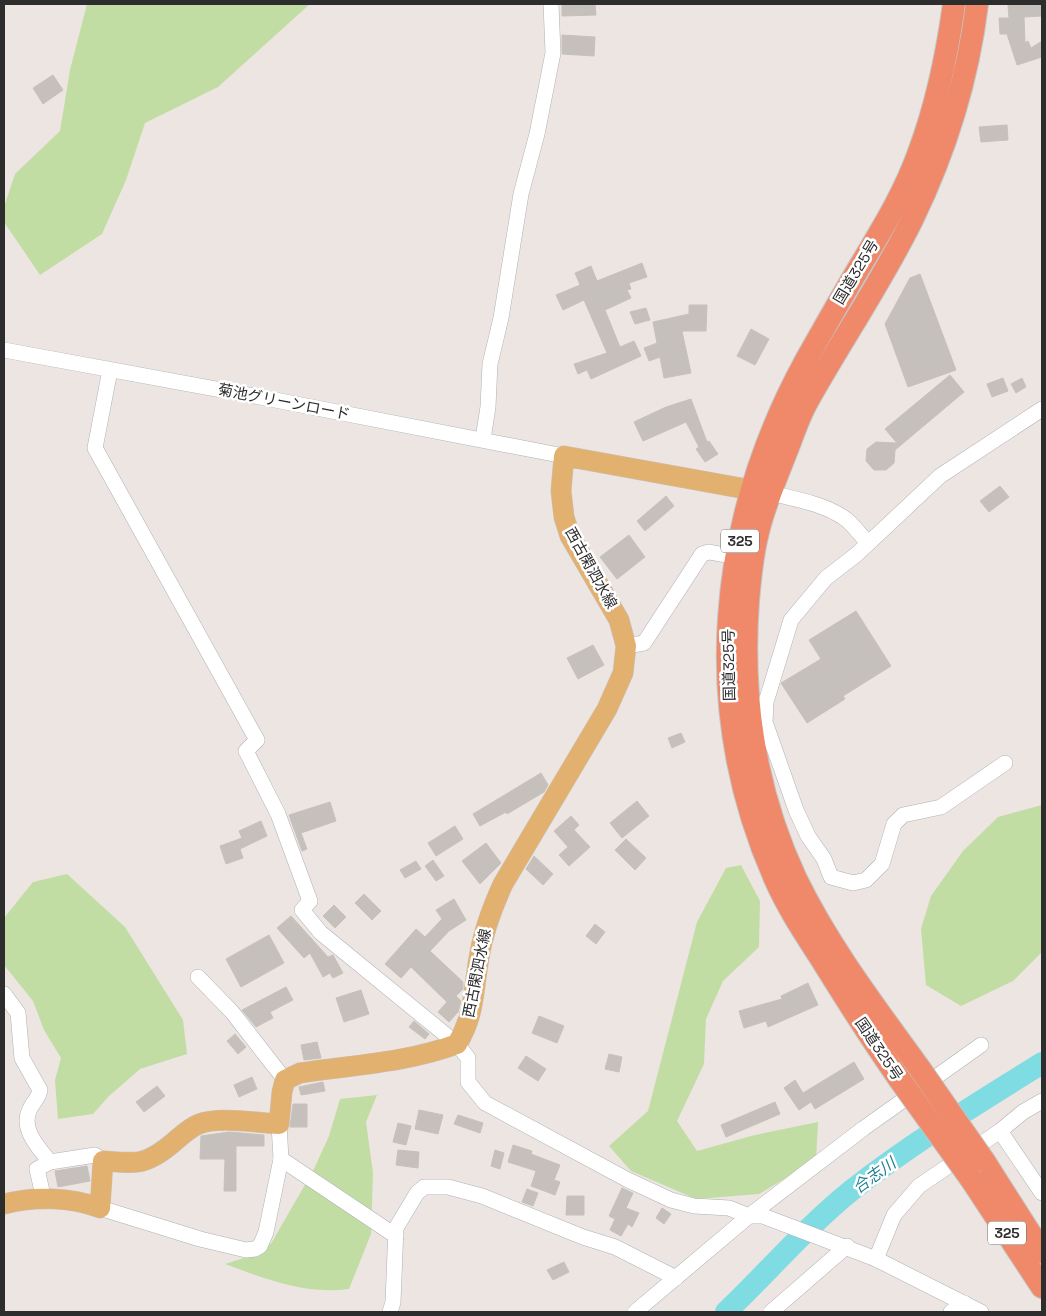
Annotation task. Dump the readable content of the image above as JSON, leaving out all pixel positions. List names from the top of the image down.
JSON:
{
  "streets": {
    "highway": ["国道325号", "325"],
    "main road": ["西古閑泗水線"],
    "street": ["菊池グリーンロード"]
  },
  "crossings": [
    ["菊池グリーンロード", "西古閑泗水線"]
  ],
  "water": ["合志川"]
}
